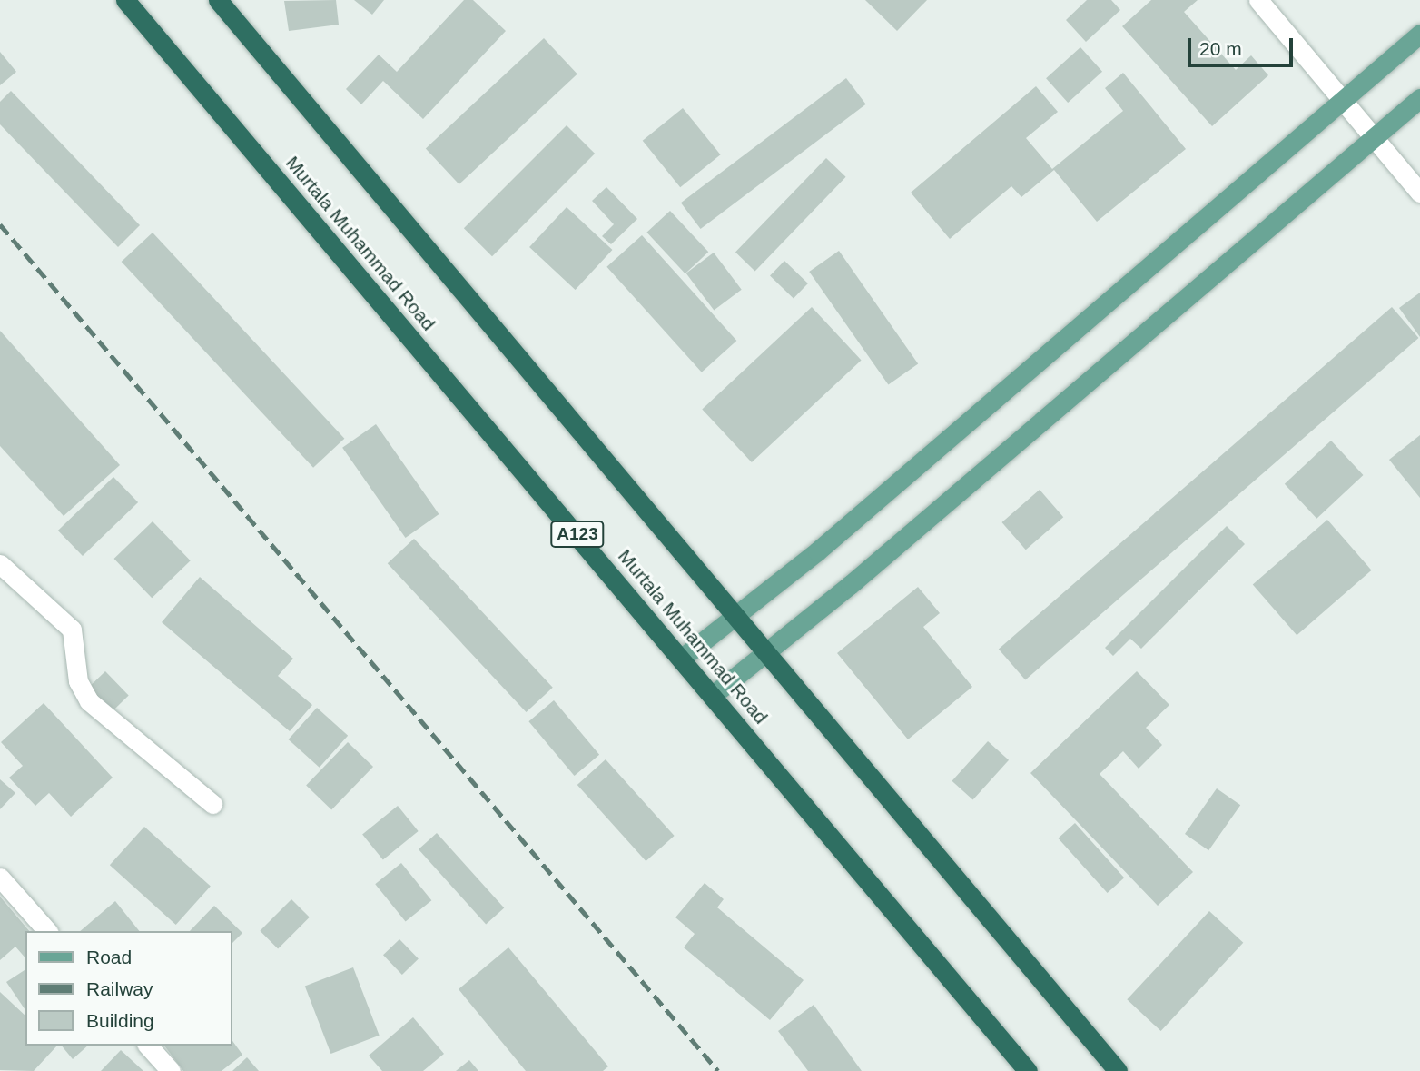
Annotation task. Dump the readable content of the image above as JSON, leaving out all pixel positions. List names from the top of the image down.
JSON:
{
  "streets": {
    "highway": ["Murtala Muhammad Road", "A123"]
  },
  "legend": ["Road", "Railway", "Building"],
  "scale_bar": "20 m"
}
